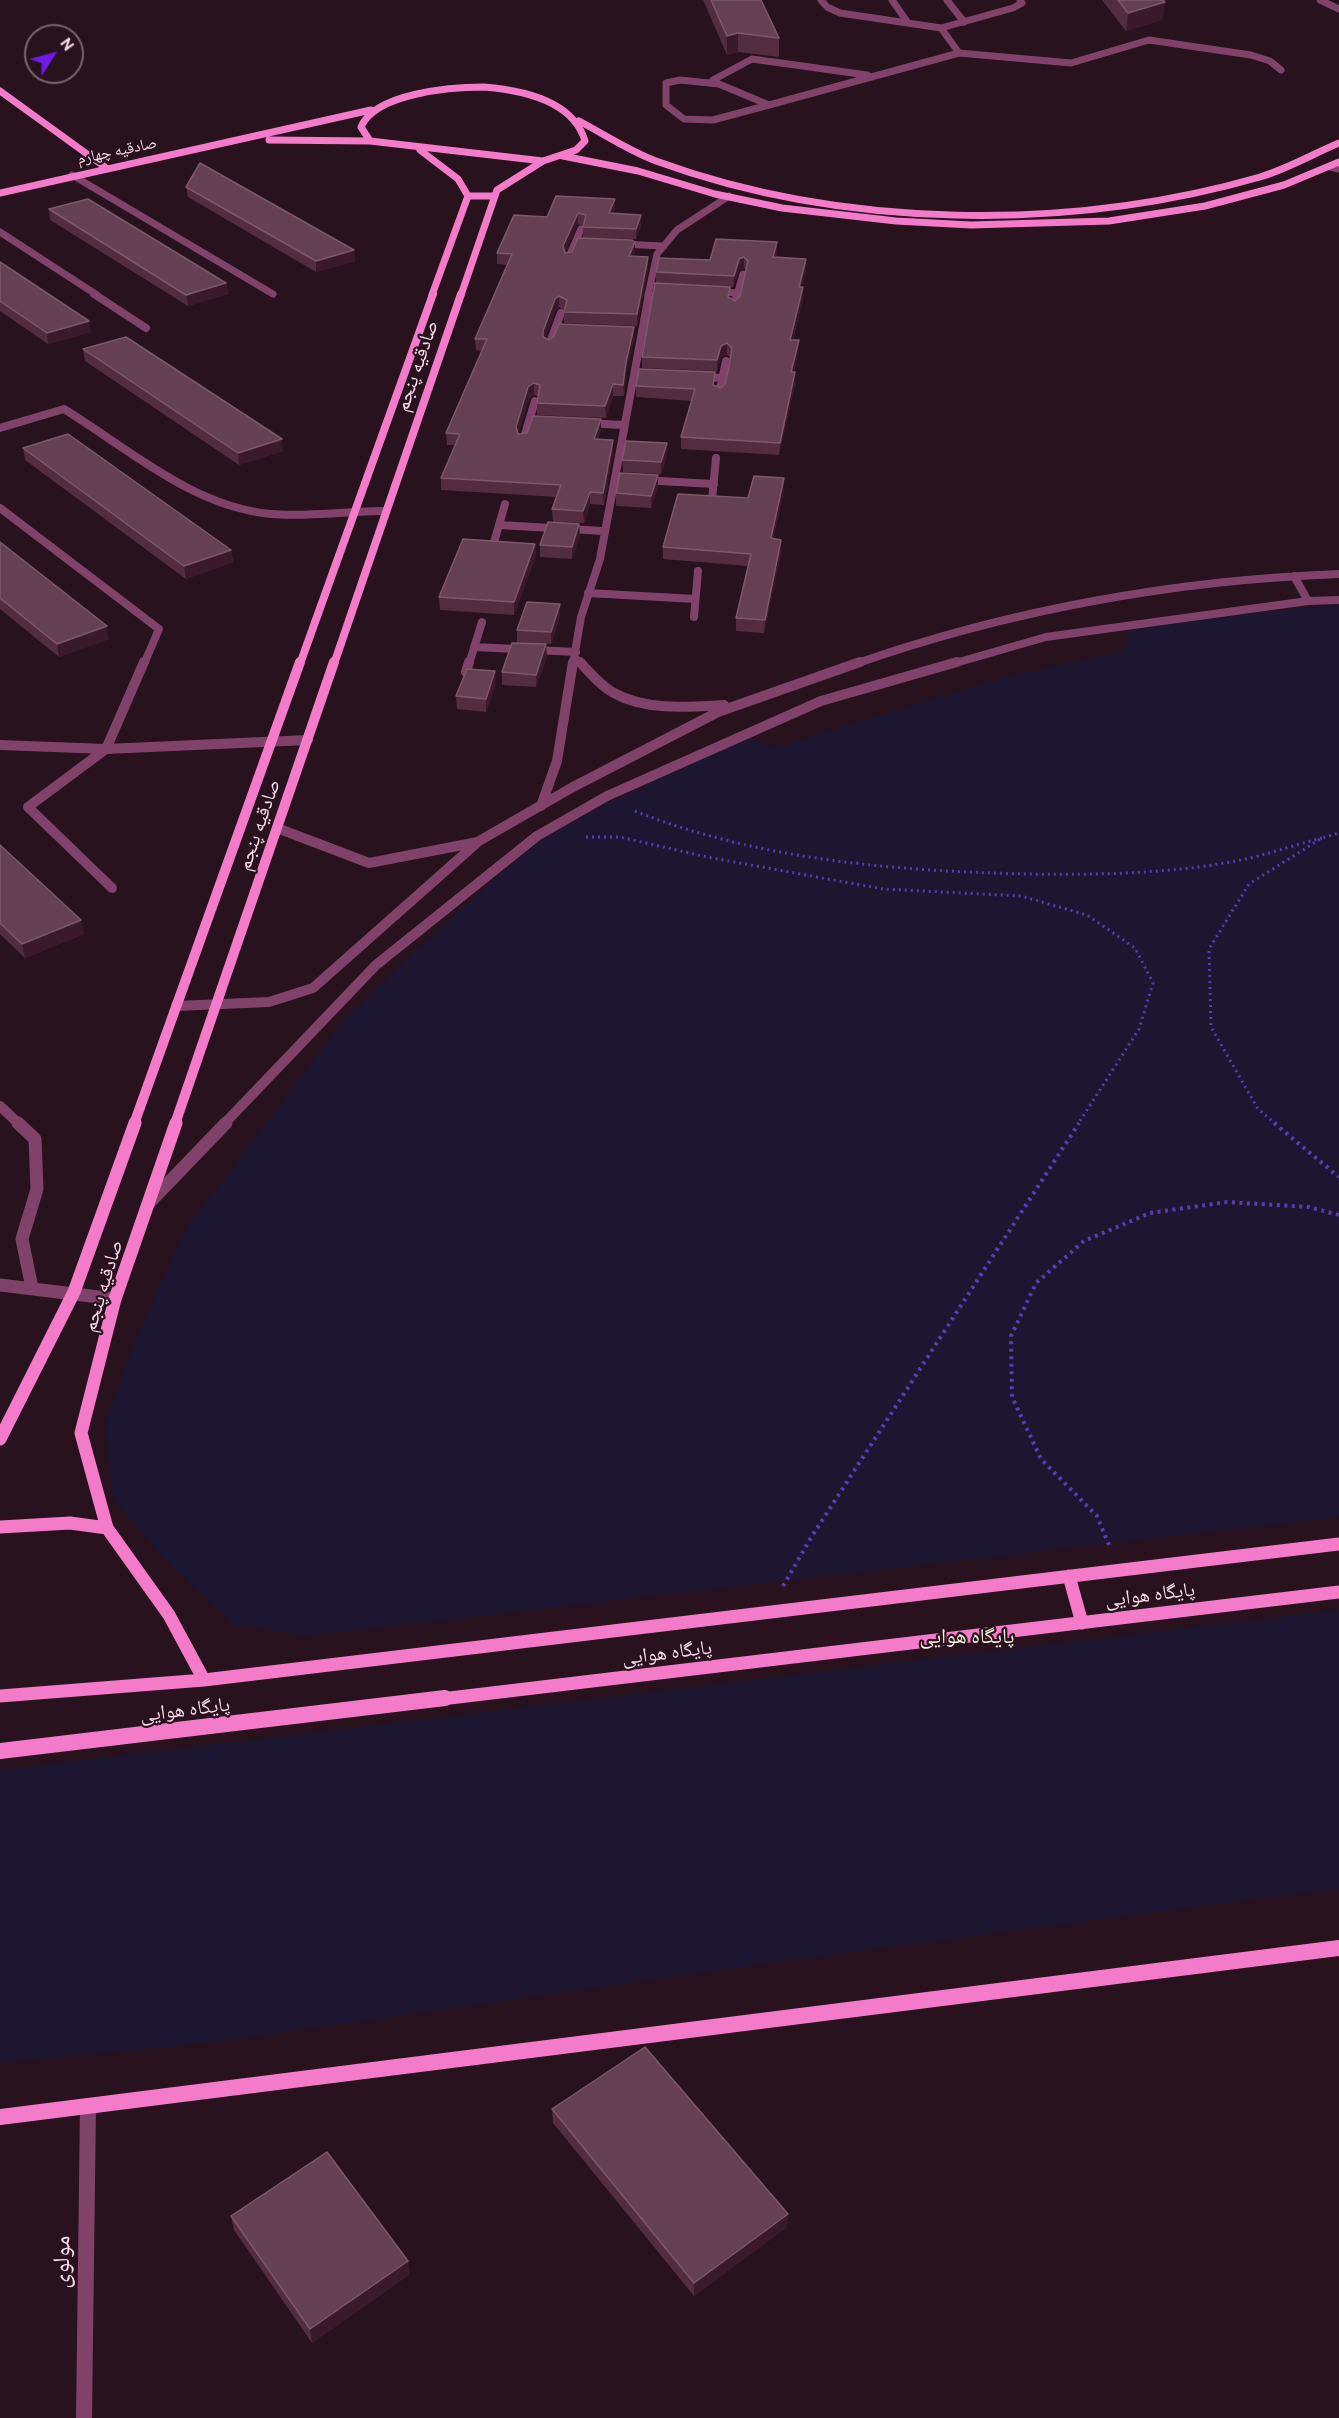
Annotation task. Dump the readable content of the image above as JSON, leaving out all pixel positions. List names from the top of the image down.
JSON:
{
  "streets": {
    "street": [
      "صادقیه چهارم",
      "صادقیه پنجم",
      "پایگاه هوایی",
      "مولوی"
    ]
  },
  "crossings": [
    ["صادقیه پنجم", "پایگاه هوایی"]
  ],
  "districts": ["پایگاه هوایی"],
  "north": "top right"
}
